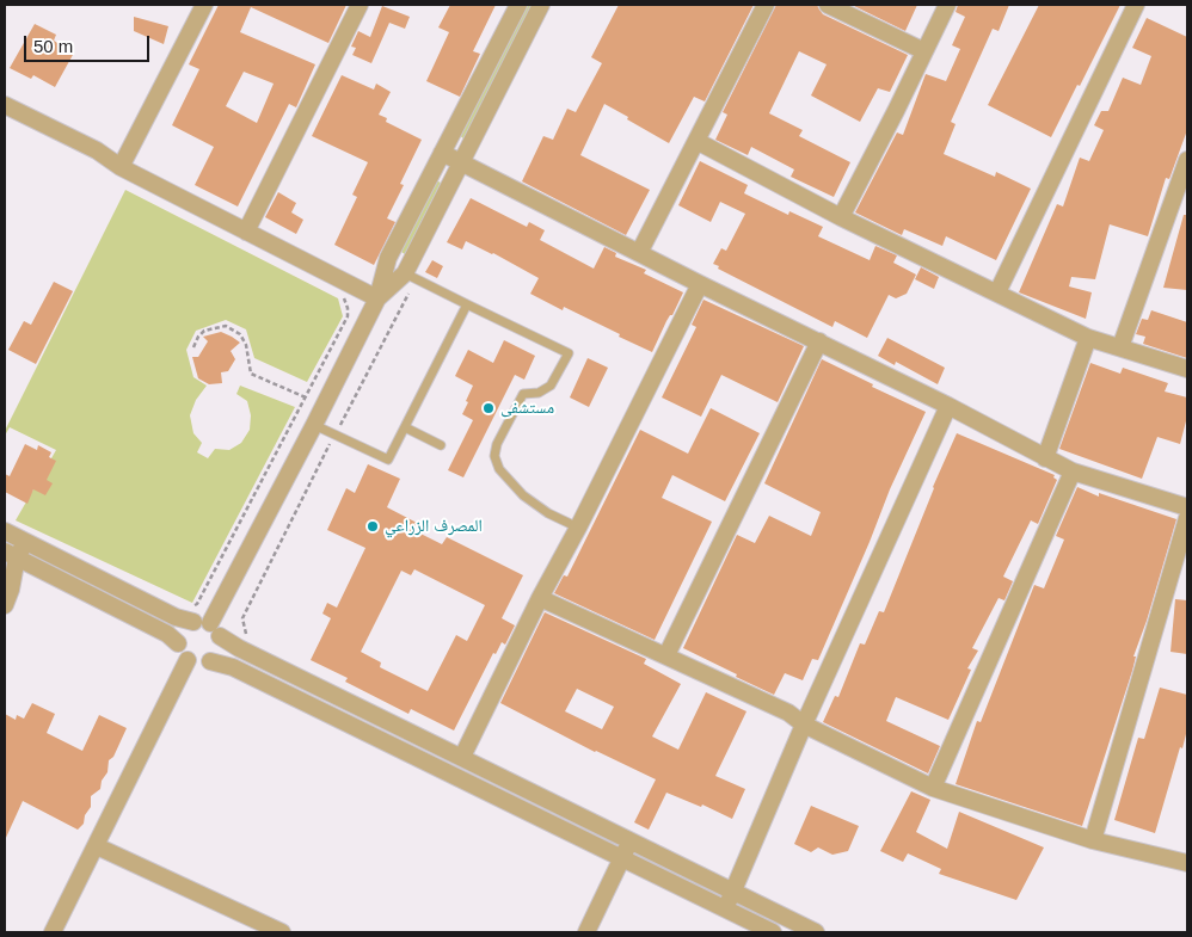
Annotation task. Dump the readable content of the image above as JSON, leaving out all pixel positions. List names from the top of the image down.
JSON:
{
  "places": ["مستشفى", "المصرف الزراعي"],
  "scale_bar": "50 m"
}
